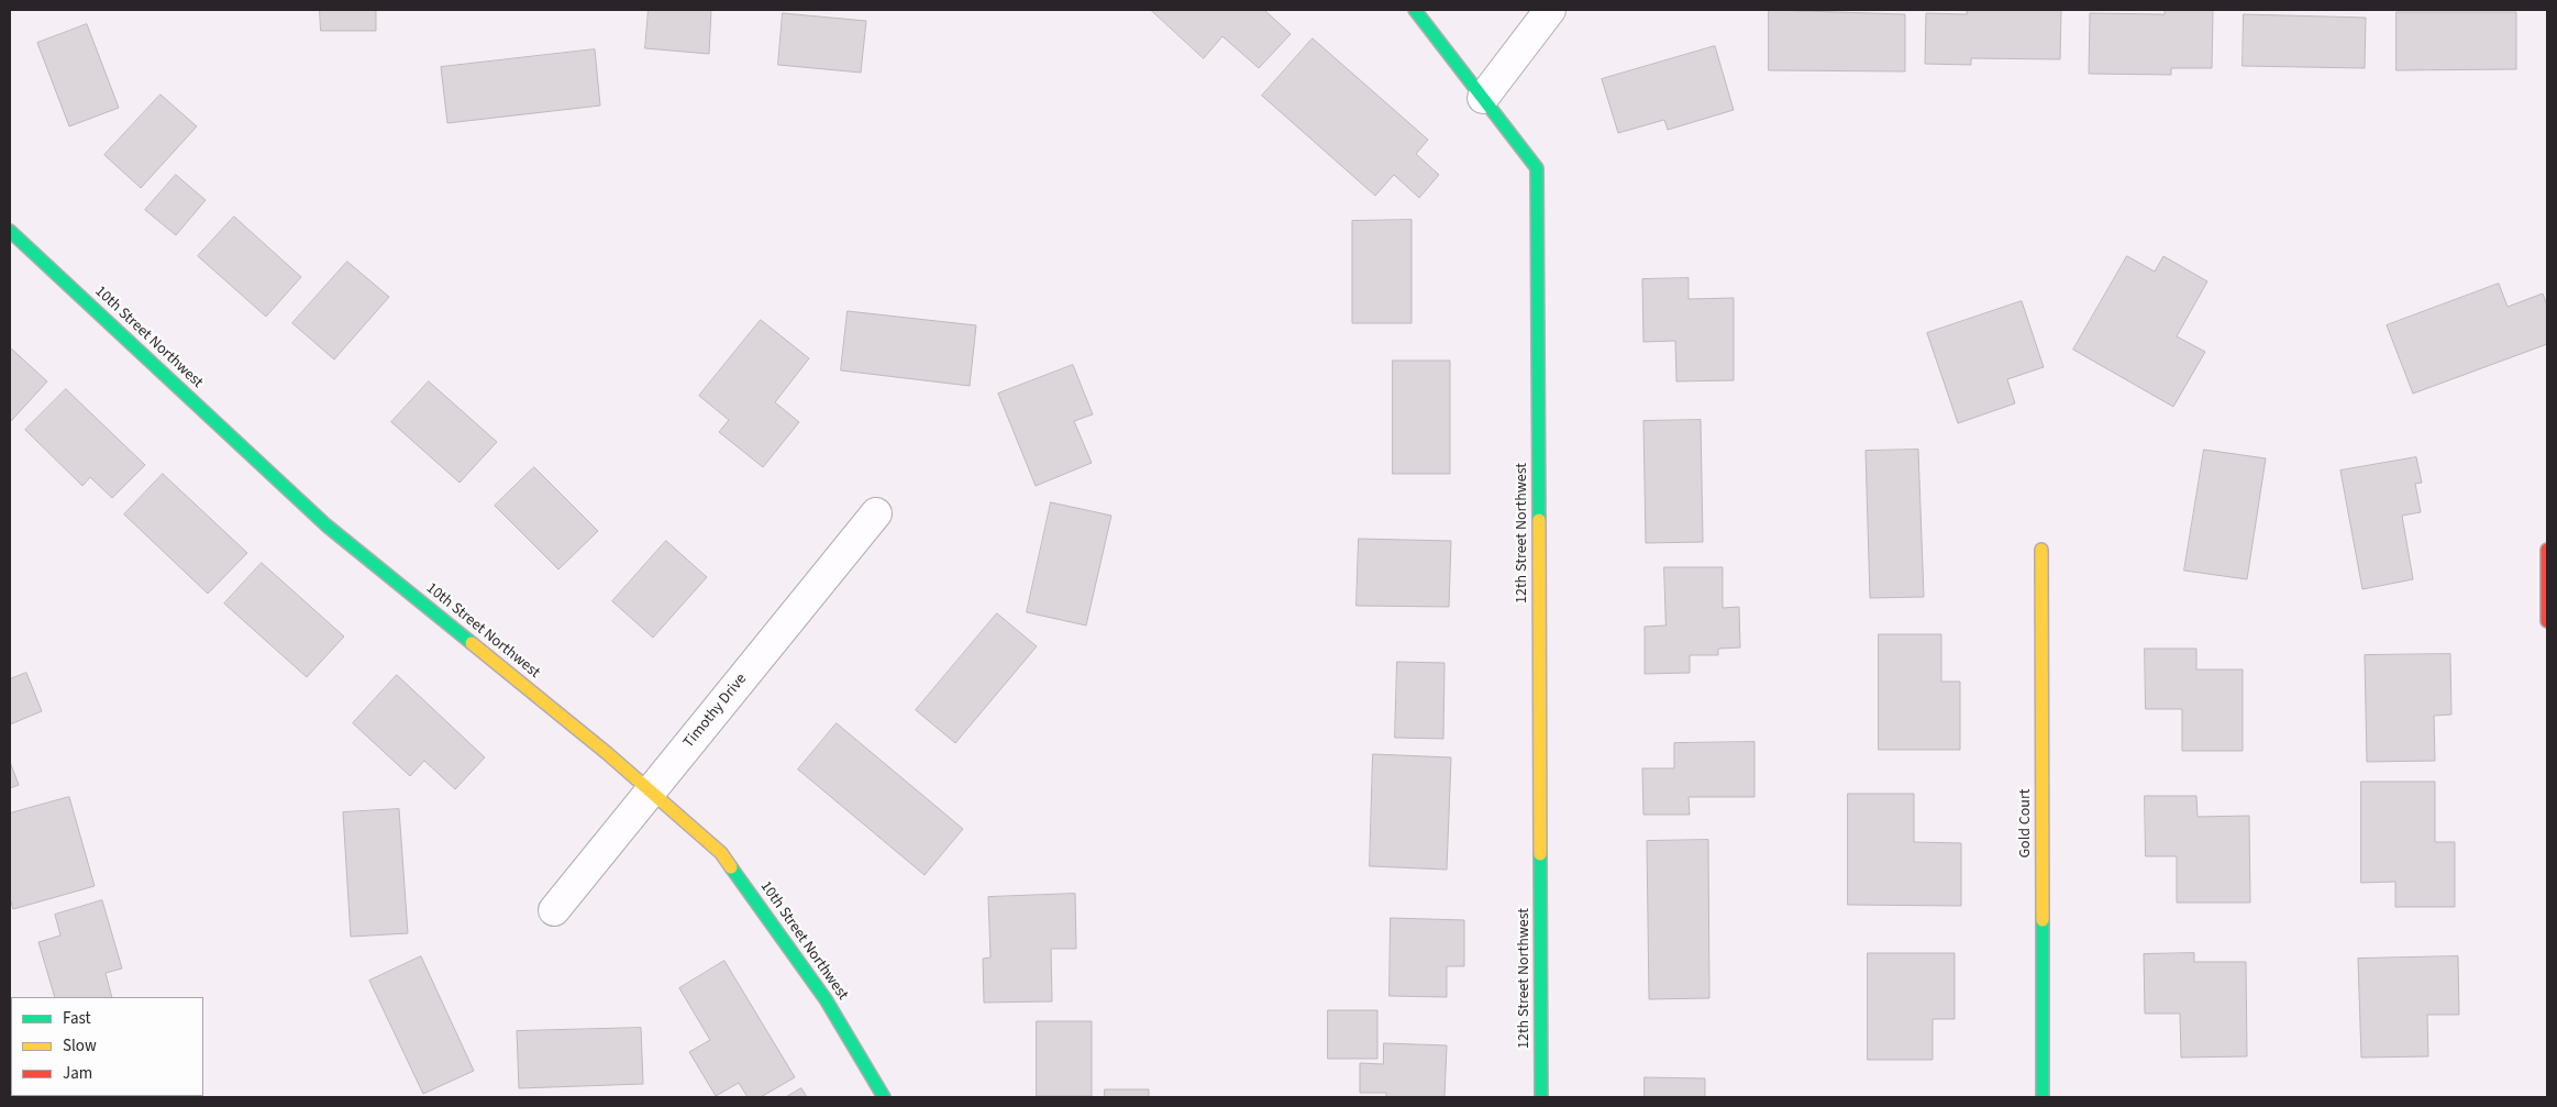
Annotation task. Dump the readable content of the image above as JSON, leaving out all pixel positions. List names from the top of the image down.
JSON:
{
  "streets": {
    "street": [
      "10th Street Northwest",
      "12th Street Northwest",
      "Timothy Drive",
      "Gold Court"
    ]
  },
  "crossings": [
    ["10th Street Northwest", "Timothy Drive"]
  ],
  "legend": ["Fast", "Slow", "Jam"]
}
